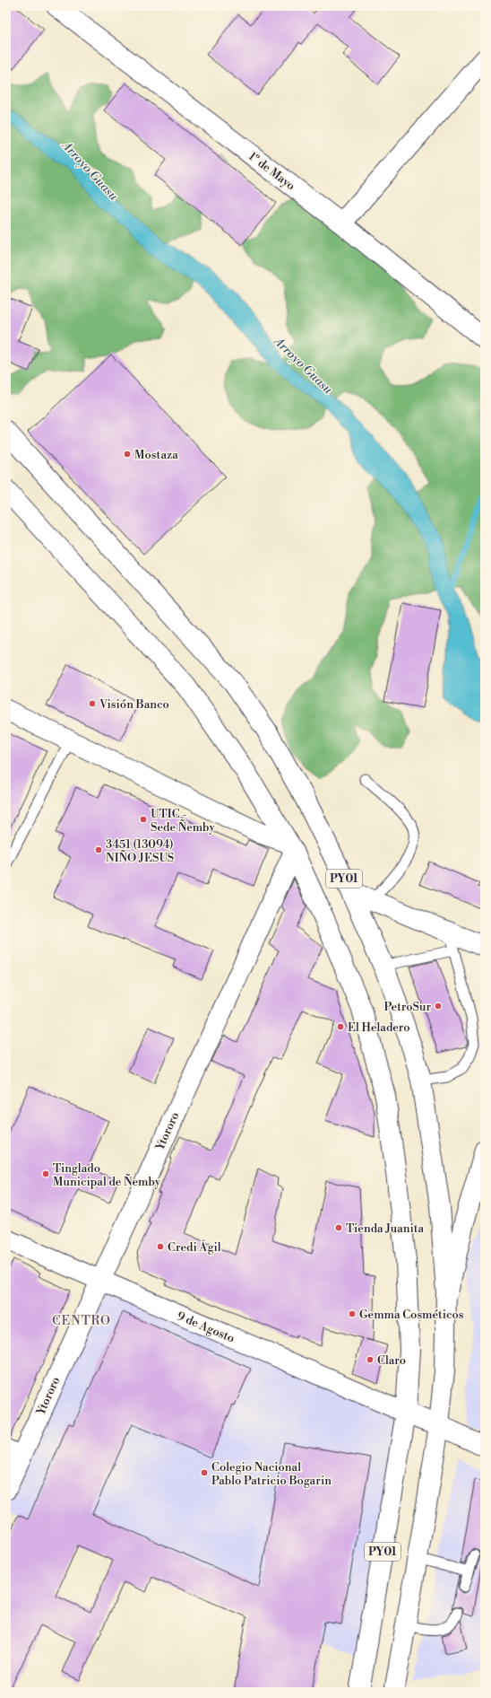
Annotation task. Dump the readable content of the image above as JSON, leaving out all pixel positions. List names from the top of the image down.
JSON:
{
  "streets": {
    "main road": [
      "1º de Mayo",
      "PY01",
      "Ytororo",
      "9 de Agosto"
    ]
  },
  "crossings": [
    ["PY01", "Ytororo"],
    ["PY01", "9 de Agosto"],
    ["Ytororo", "9 de Agosto"]
  ],
  "districts": ["CENTRO"],
  "water": ["Arroyo Guasu"],
  "places": [
    "Mostaza",
    "Visión Banco",
    "UTIC - Sede Ñemby",
    "3451 (13094) NIÑO JESUS",
    "PetroSur",
    "El Heladero",
    "Tinglado Municipal de Ñemby",
    "Tienda Juanita",
    "Credi Ágil",
    "Gemma Cosméticos",
    "Claro",
    "Colegio Nacional Pablo Patricio Bogarin"
  ]
}
